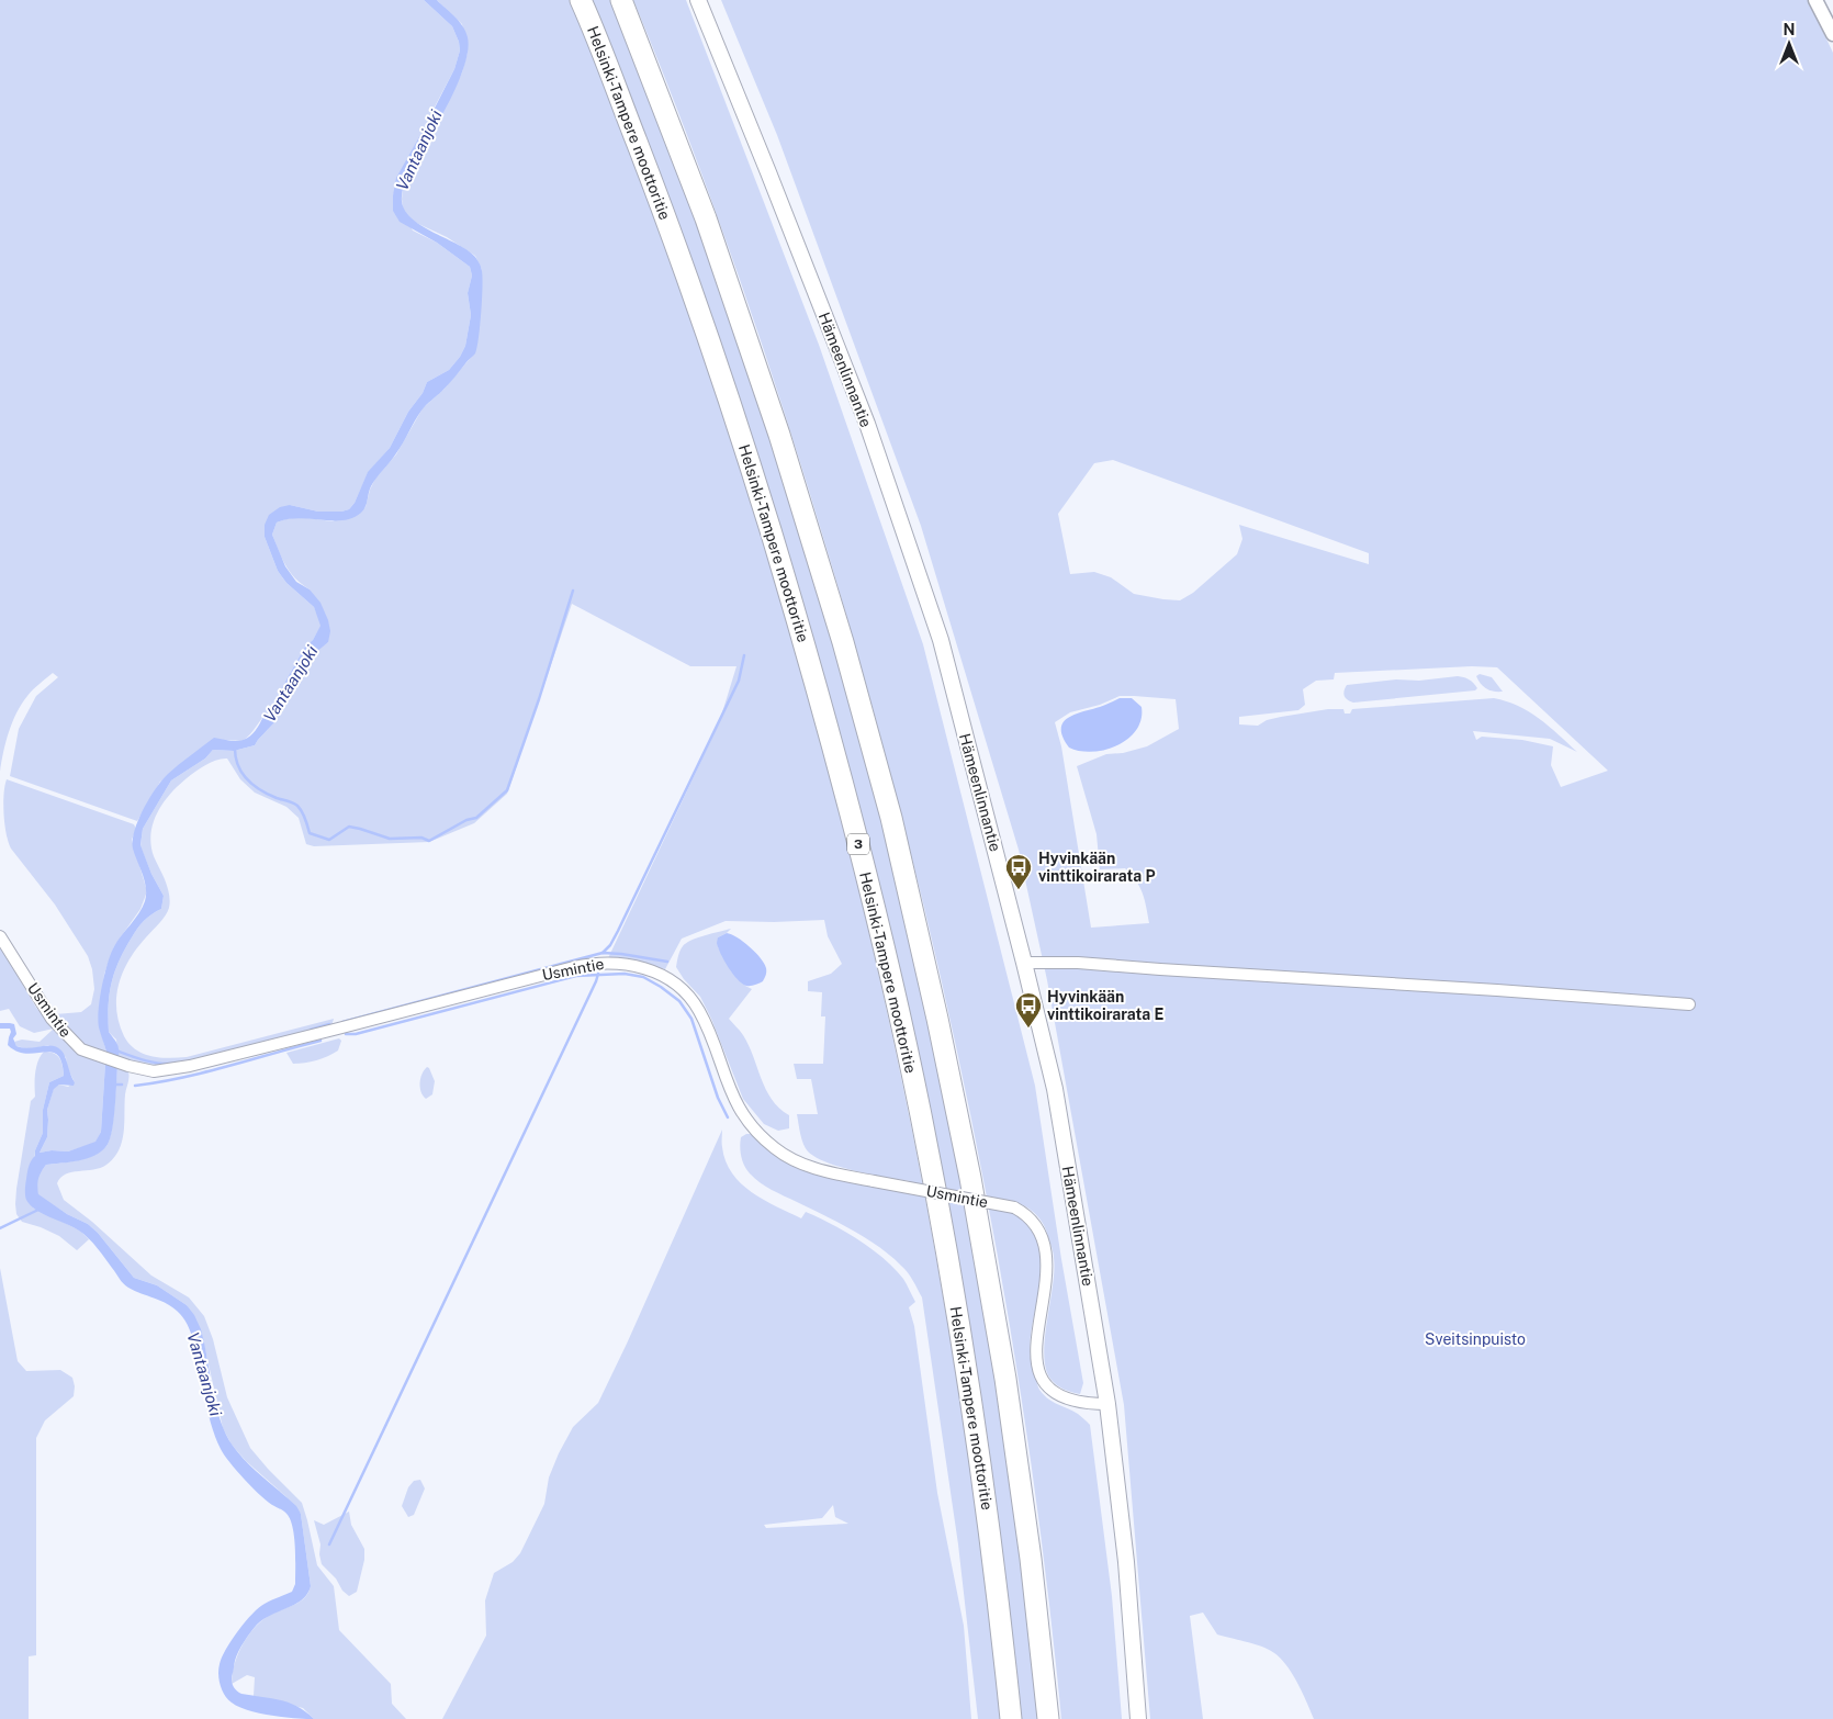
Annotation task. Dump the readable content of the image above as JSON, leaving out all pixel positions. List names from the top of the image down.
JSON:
{
  "streets": {
    "highway": ["Helsinki-Tampere moottoritie", "3"],
    "main road": ["Hämeenlinnantie"],
    "street": ["Usmintie"]
  },
  "crossings": [
    ["Hämeenlinnantie", "Usmintie"]
  ],
  "water": ["Vantaanjoki"],
  "parks": ["Sveitsinpuisto"],
  "places": {
    "bus stop": ["Hyvinkään vinttikoirarata P", "Hyvinkään vinttikoirarata E"]
  },
  "north": "top"
}
